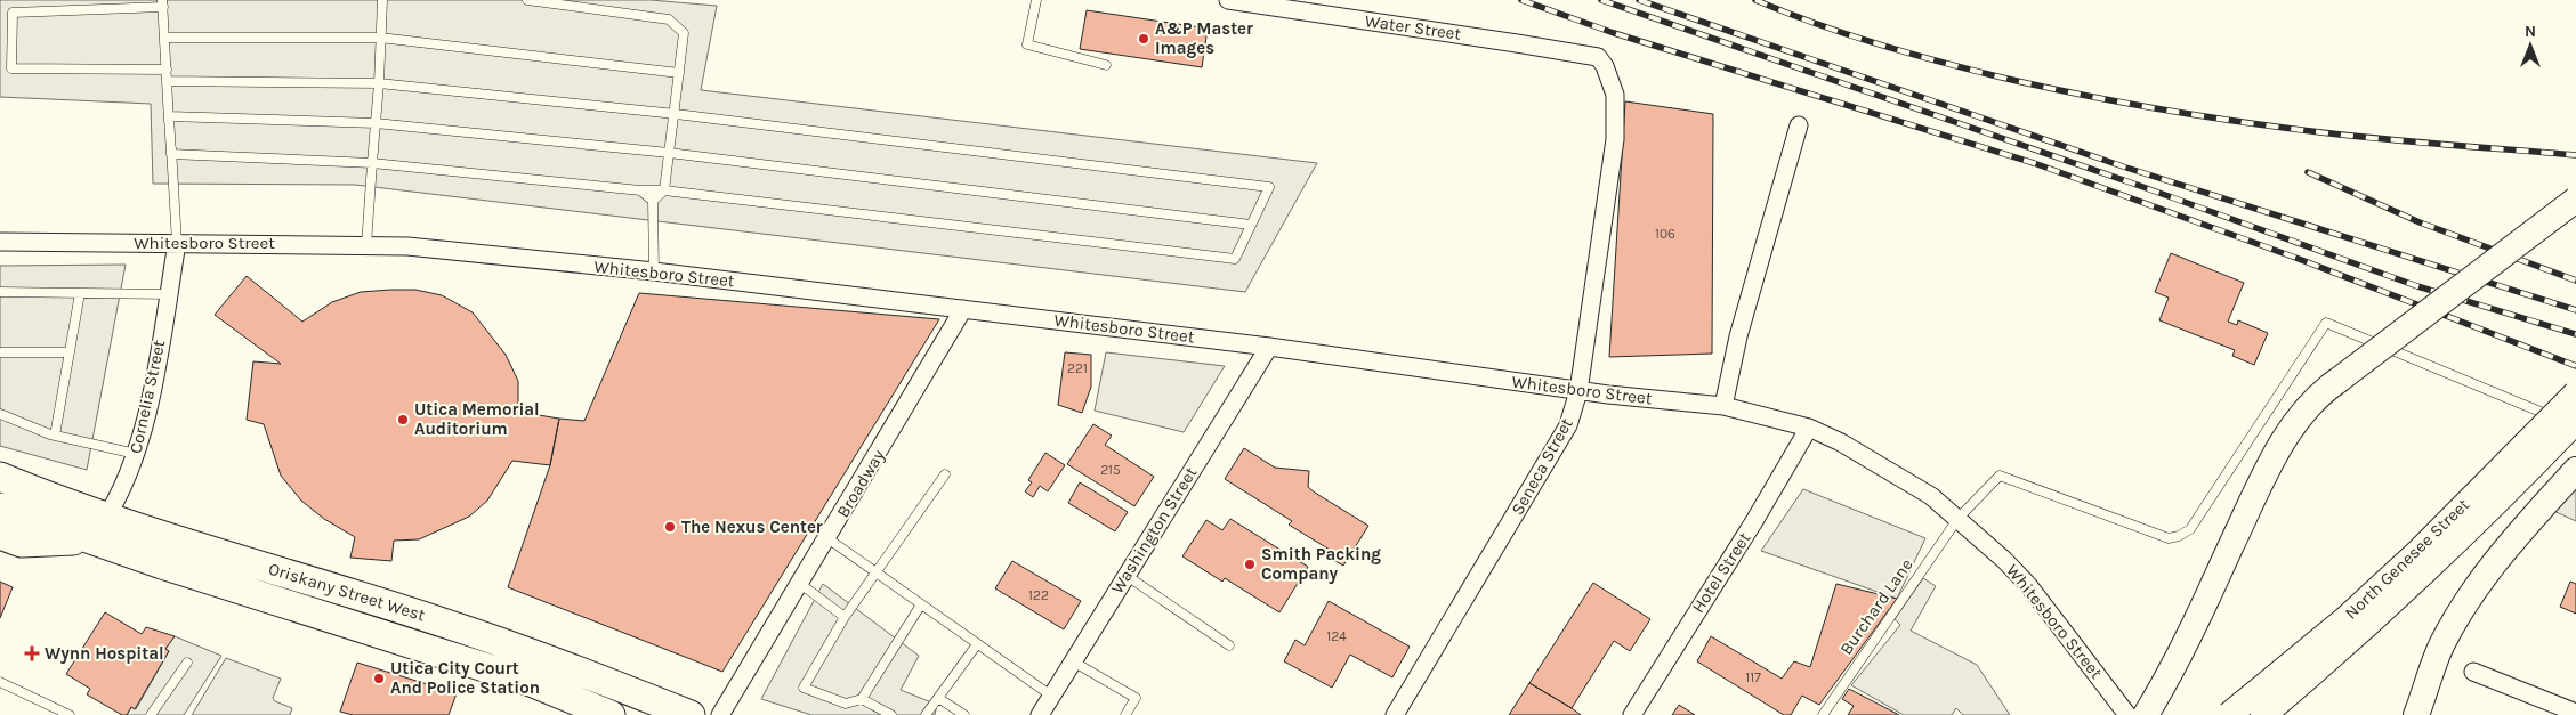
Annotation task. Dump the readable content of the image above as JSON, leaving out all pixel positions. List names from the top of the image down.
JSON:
{
  "streets": {
    "main road": ["North Genesee Street", "Oriskany Street West"],
    "street": [
      "Water Street",
      "Whitesboro Street",
      "Cornelia Street",
      "Seneca Street",
      "Broadway",
      "Washington Street",
      "Hotel Street"
    ],
    "lane": ["Burchard Lane"]
  },
  "crossings": [
    ["Water Street", "Seneca Street"],
    ["Whitesboro Street", "Cornelia Street"],
    ["Whitesboro Street", "Seneca Street"],
    ["Whitesboro Street", "Broadway"],
    ["Whitesboro Street", "Washington Street"],
    ["Whitesboro Street", "Hotel Street"],
    ["Whitesboro Street", "Burchard Lane"],
    ["Cornelia Street", "Oriskany Street West"]
  ],
  "places": {
    "other": [
      "A&P Master Images",
      "Utica Memorial Auditorium",
      "The Nexus Center",
      "Smith Packing Company",
      "Utica City Court And Police Station"
    ],
    "health": ["Wynn Hospital"]
  },
  "house_numbers": [
    "106",
    "221",
    "215",
    "122",
    "124",
    "117"
  ],
  "north": "top"
}
